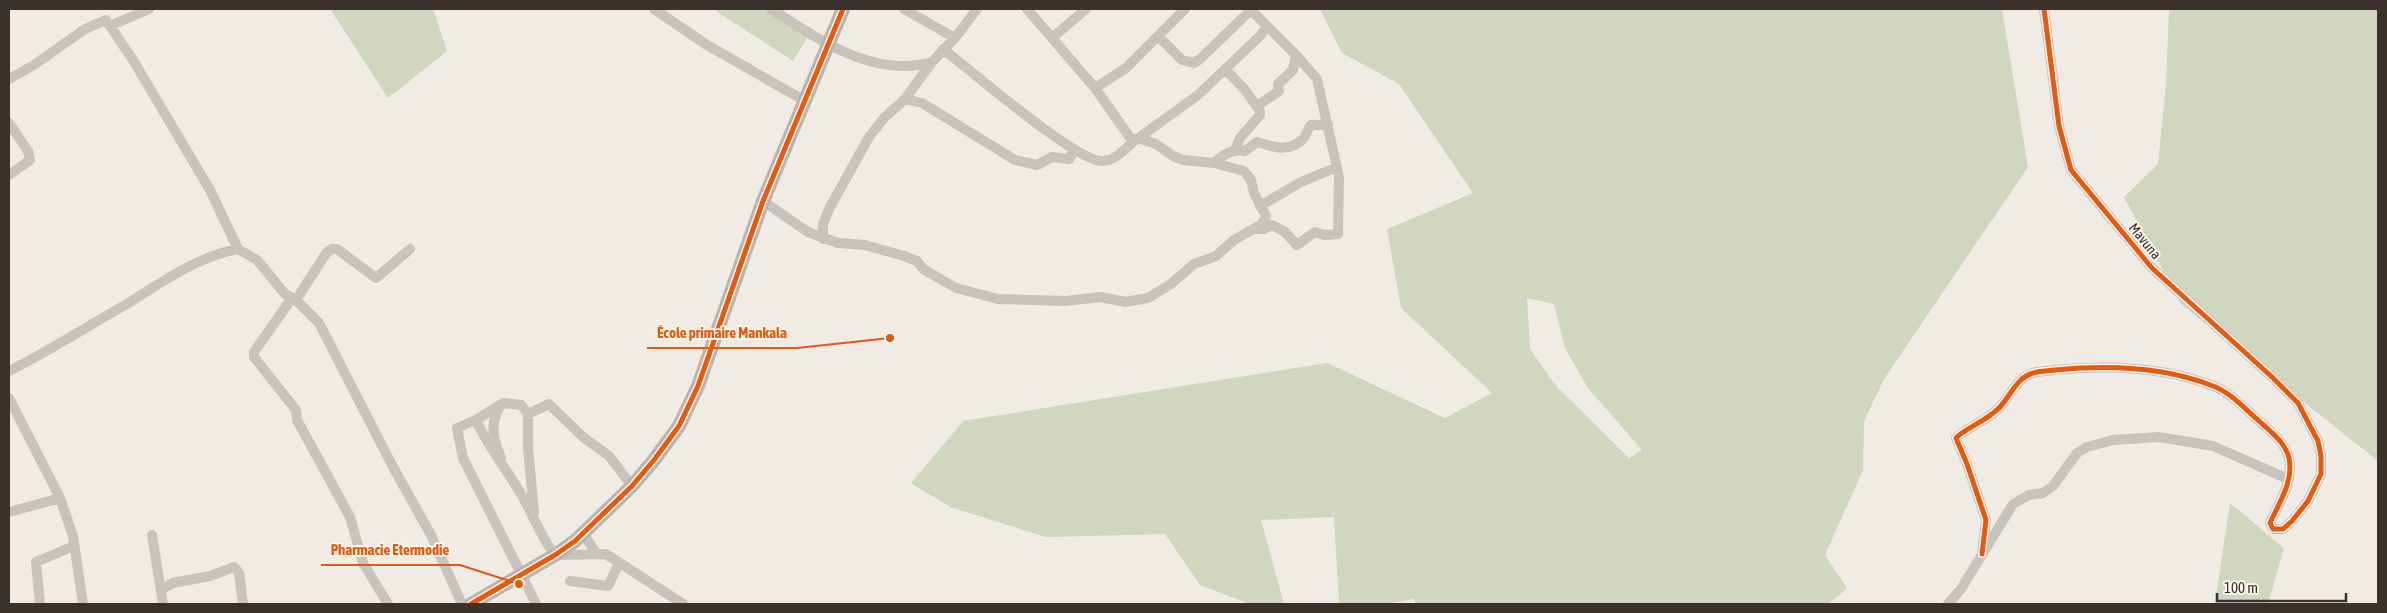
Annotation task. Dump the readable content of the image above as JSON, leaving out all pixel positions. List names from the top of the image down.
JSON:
{
  "streets": {
    "street": ["Mavuna"]
  },
  "places": ["École primaire Mankala", "Pharmacie Etermodie"],
  "scale_bar": "100 m"
}
